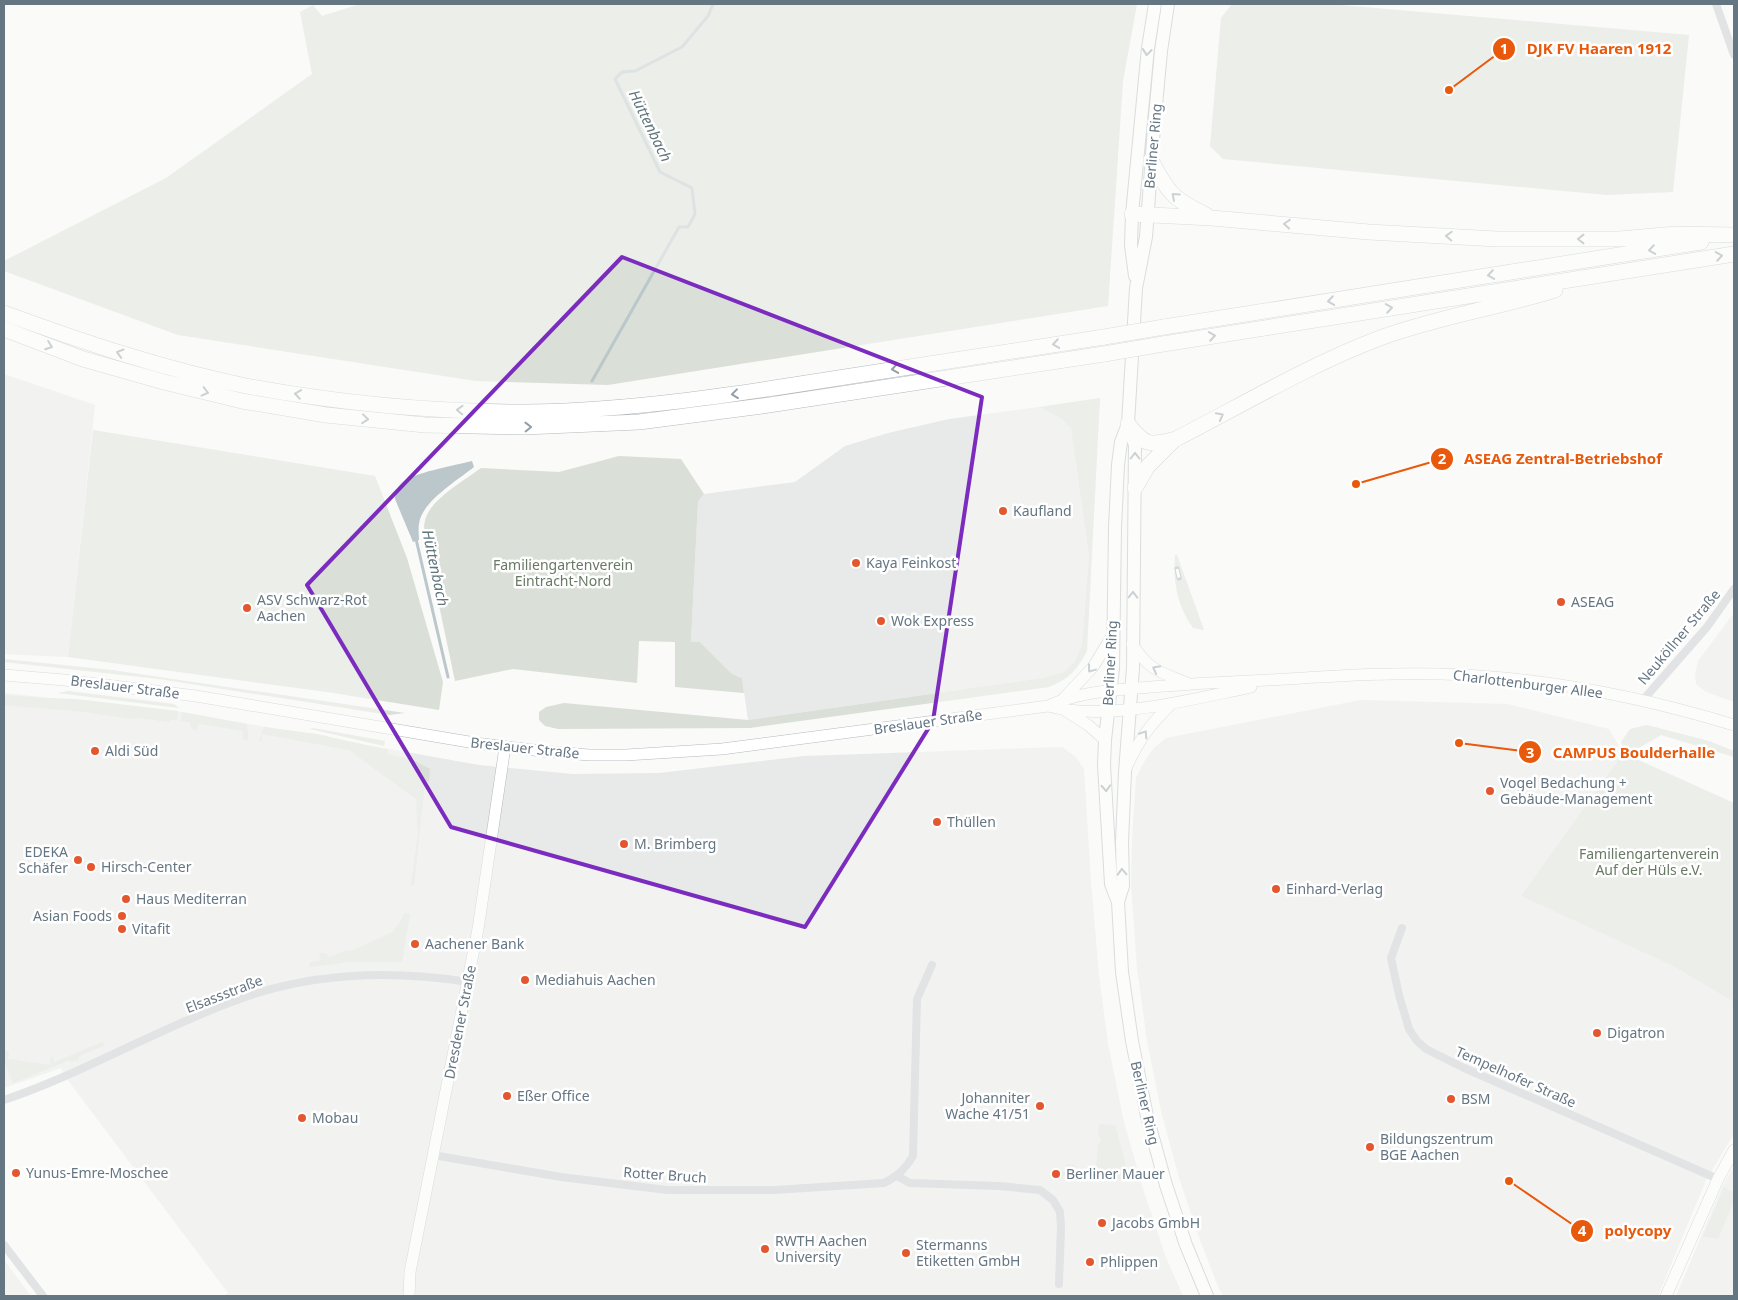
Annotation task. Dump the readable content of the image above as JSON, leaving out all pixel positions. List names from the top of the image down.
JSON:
{
  "streets": {
    "main road": ["Berliner Ring"],
    "street": [
      "Neuköllner Straße",
      "Charlottenburger Allee",
      "Breslauer Straße",
      "Elsassstraße",
      "Dresdener Straße",
      "Tempelhofer Straße",
      "Rotter Bruch"
    ]
  },
  "crossings": [
    ["Berliner Ring", "Charlottenburger Allee"],
    ["Berliner Ring", "Breslauer Straße"],
    ["Neuköllner Straße", "Charlottenburger Allee"],
    ["Charlottenburger Allee", "Breslauer Straße"],
    ["Breslauer Straße", "Dresdener Straße"],
    ["Elsassstraße", "Dresdener Straße"],
    ["Dresdener Straße", "Rotter Bruch"]
  ],
  "water": ["Hüttenbach"],
  "parks": ["Familiengartenverein Eintracht-Nord", "Familiengartenverein Auf der Hüls e.V."],
  "places": [
    "DJK FV Haaren 1912",
    "ASEAG Zentral-Betriebshof",
    "Kaufland",
    "Kaya Feinkost",
    "ASEAG",
    "ASV Schwarz-Rot Aachen",
    "Wok Express",
    "CAMPUS Boulderhalle",
    "Aldi Süd",
    "Vogel Bedachung + Gebäude-Management",
    "Thüllen",
    "M. Brimberg",
    "EDEKA Schäfer",
    "Hirsch-Center",
    "Einhard-Verlag",
    "Haus Mediterran",
    "Asian Foods",
    "Vitafit",
    "Aachener Bank",
    "Mediahuis Aachen",
    "Digatron",
    "Eßer Office",
    "BSM",
    "Johanniter Wache 41/51",
    "Mobau",
    "Bildungszentrum BGE Aachen",
    "Yunus-Emre-Moschee",
    "Berliner Mauer",
    "polycopy",
    "Jacobs GmbH",
    "RWTH Aachen University",
    "Stermanns Etiketten GmbH",
    "Phlippen"
  ]
}
